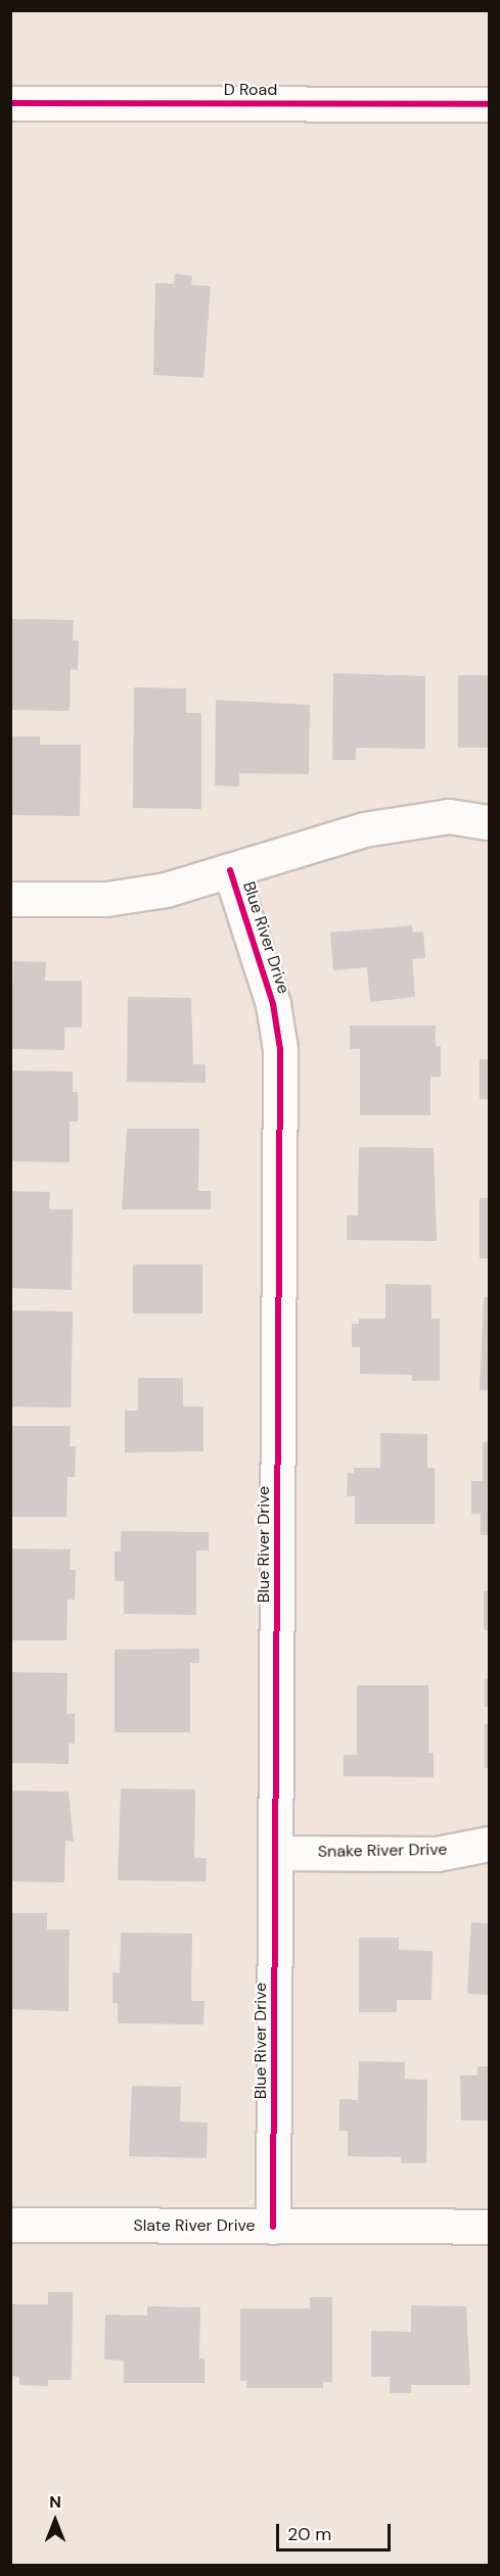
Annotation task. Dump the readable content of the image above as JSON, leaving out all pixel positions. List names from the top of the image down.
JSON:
{
  "streets": {
    "street": [
      "D Road",
      "Blue River Drive",
      "Snake River Drive",
      "Slate River Drive"
    ]
  },
  "crossings": [
    ["Blue River Drive", "Snake River Drive"],
    ["Blue River Drive", "Slate River Drive"]
  ],
  "scale_bar": "20 m",
  "north": "top"
}
